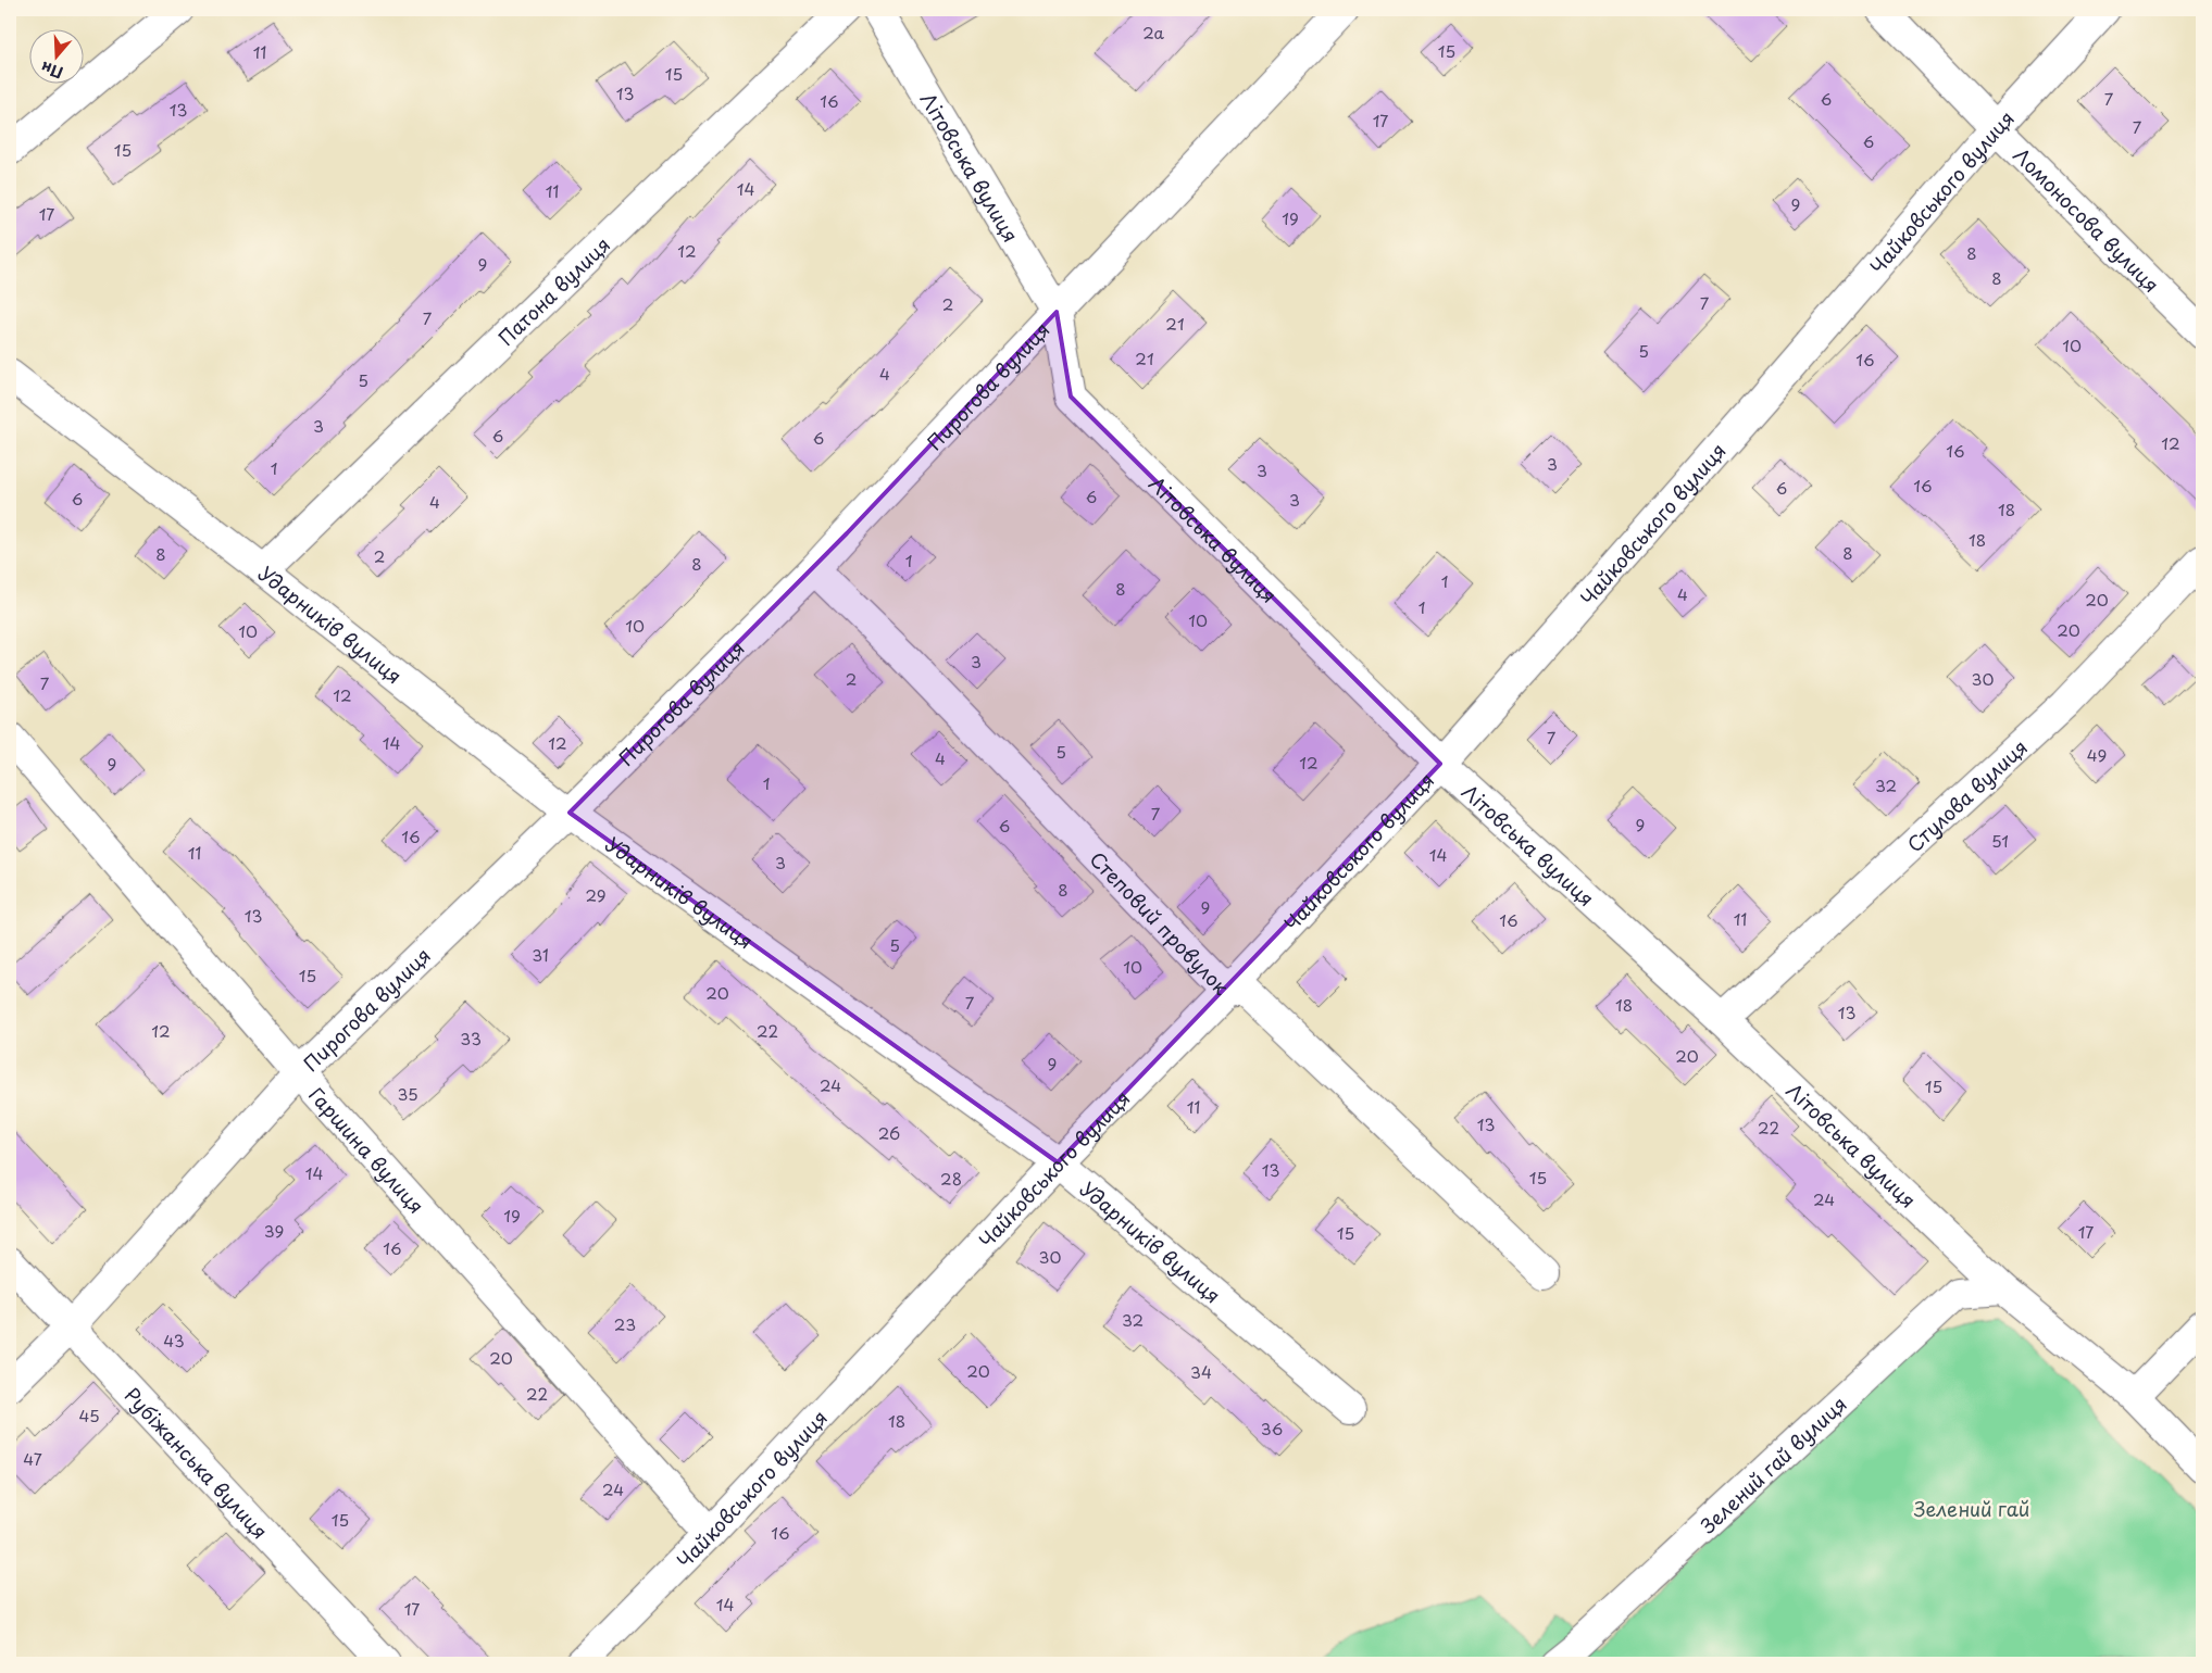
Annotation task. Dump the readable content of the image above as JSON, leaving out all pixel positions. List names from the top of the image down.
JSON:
{
  "streets": {
    "street": [
      "Літовська вулиця",
      "Чайковського вулиця",
      "Ломоносова вулиця",
      "Патона вулиця",
      "Пирогова вулиця",
      "Ударників вулиця",
      "Стулова вулиця",
      "Степовий провулок",
      "Гаршина вулиця",
      "Рубіжанська вулиця",
      "Зелений гай вулиця"
    ]
  },
  "crossings": [
    ["Літовська вулиця", "Чайковського вулиця"],
    ["Літовська вулиця", "Пирогова вулиця"],
    ["Літовська вулиця", "Стулова вулиця"],
    ["Літовська вулиця", "Зелений гай вулиця"],
    ["Чайковського вулиця", "Ломоносова вулиця"],
    ["Чайковського вулиця", "Ударників вулиця"],
    ["Чайковського вулиця", "Степовий провулок"],
    ["Чайковського вулиця", "Гаршина вулиця"],
    ["Патона вулиця", "Ударників вулиця"],
    ["Пирогова вулиця", "Ударників вулиця"],
    ["Пирогова вулиця", "Степовий провулок"],
    ["Пирогова вулиця", "Гаршина вулиця"],
    ["Пирогова вулиця", "Рубіжанська вулиця"]
  ],
  "parks": ["Зелений гай"],
  "house_numbers": [
    "2а",
    "15",
    "11",
    "15",
    "13",
    "6",
    "7",
    "16",
    "13",
    "17",
    "7",
    "6",
    "15",
    "14",
    "11",
    "9",
    "17",
    "19",
    "12",
    "8",
    "9",
    "8",
    "7",
    "2",
    "7",
    "21",
    "10",
    "5",
    "21",
    "16",
    "4",
    "5",
    "3",
    "6",
    "6",
    "12",
    "16",
    "3",
    "1",
    "3",
    "16",
    "6",
    "6",
    "6",
    "3",
    "4",
    "18",
    "18",
    "8",
    "8",
    "2",
    "1",
    "8",
    "1",
    "8",
    "4",
    "20",
    "1",
    "10",
    "10",
    "20",
    "10",
    "3",
    "2",
    "30",
    "7",
    "12",
    "7",
    "14",
    "12",
    "5",
    "49",
    "4",
    "12",
    "9",
    "1",
    "32",
    "7",
    "9",
    "6",
    "16",
    "51",
    "11",
    "14",
    "3",
    "8",
    "29",
    "9",
    "13",
    "11",
    "16",
    "5",
    "31",
    "10",
    "15",
    "20",
    "7",
    "18",
    "13",
    "12",
    "22",
    "33",
    "20",
    "9",
    "24",
    "15",
    "35",
    "11",
    "13",
    "22",
    "26",
    "13",
    "14",
    "15",
    "28",
    "24",
    "19",
    "39",
    "17",
    "15",
    "16",
    "30",
    "32",
    "23",
    "43",
    "20",
    "20",
    "34",
    "22",
    "45",
    "18",
    "36",
    "47",
    "24",
    "15",
    "16",
    "14",
    "17"
  ],
  "north": "bottom"
}
